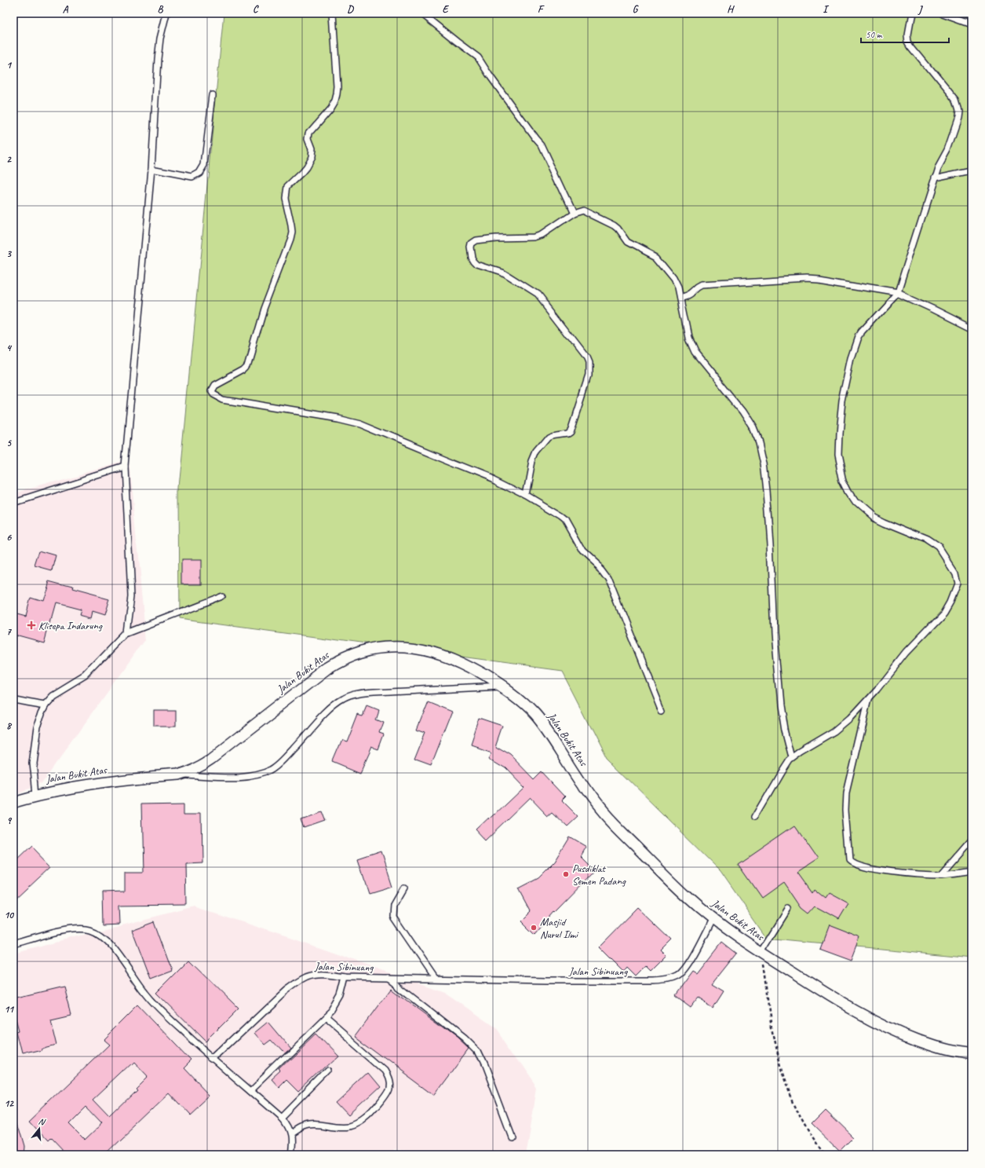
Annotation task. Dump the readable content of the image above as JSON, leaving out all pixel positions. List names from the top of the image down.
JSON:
{
  "streets": {
    "street": ["Jalan Bukit Atas"],
    "lane": ["Jalan Sibinuang"]
  },
  "crossings": [
    ["Jalan Bukit Atas", "Jalan Sibinuang"]
  ],
  "places": {
    "health": ["Klisepa Indarung"],
    "other": ["Pusdiklat Semen Padang", "Masjid Nurul Ilmi"]
  },
  "scale_bar": "50 m",
  "north": "top",
  "grid": {
    "columns": [
      "A",
      "B",
      "C",
      "D",
      "E",
      "F",
      "G",
      "H",
      "I",
      "J"
    ],
    "rows": [
      "1",
      "2",
      "3",
      "4",
      "5",
      "6",
      "7",
      "8",
      "9",
      "10",
      "11",
      "12"
    ]
  }
}
